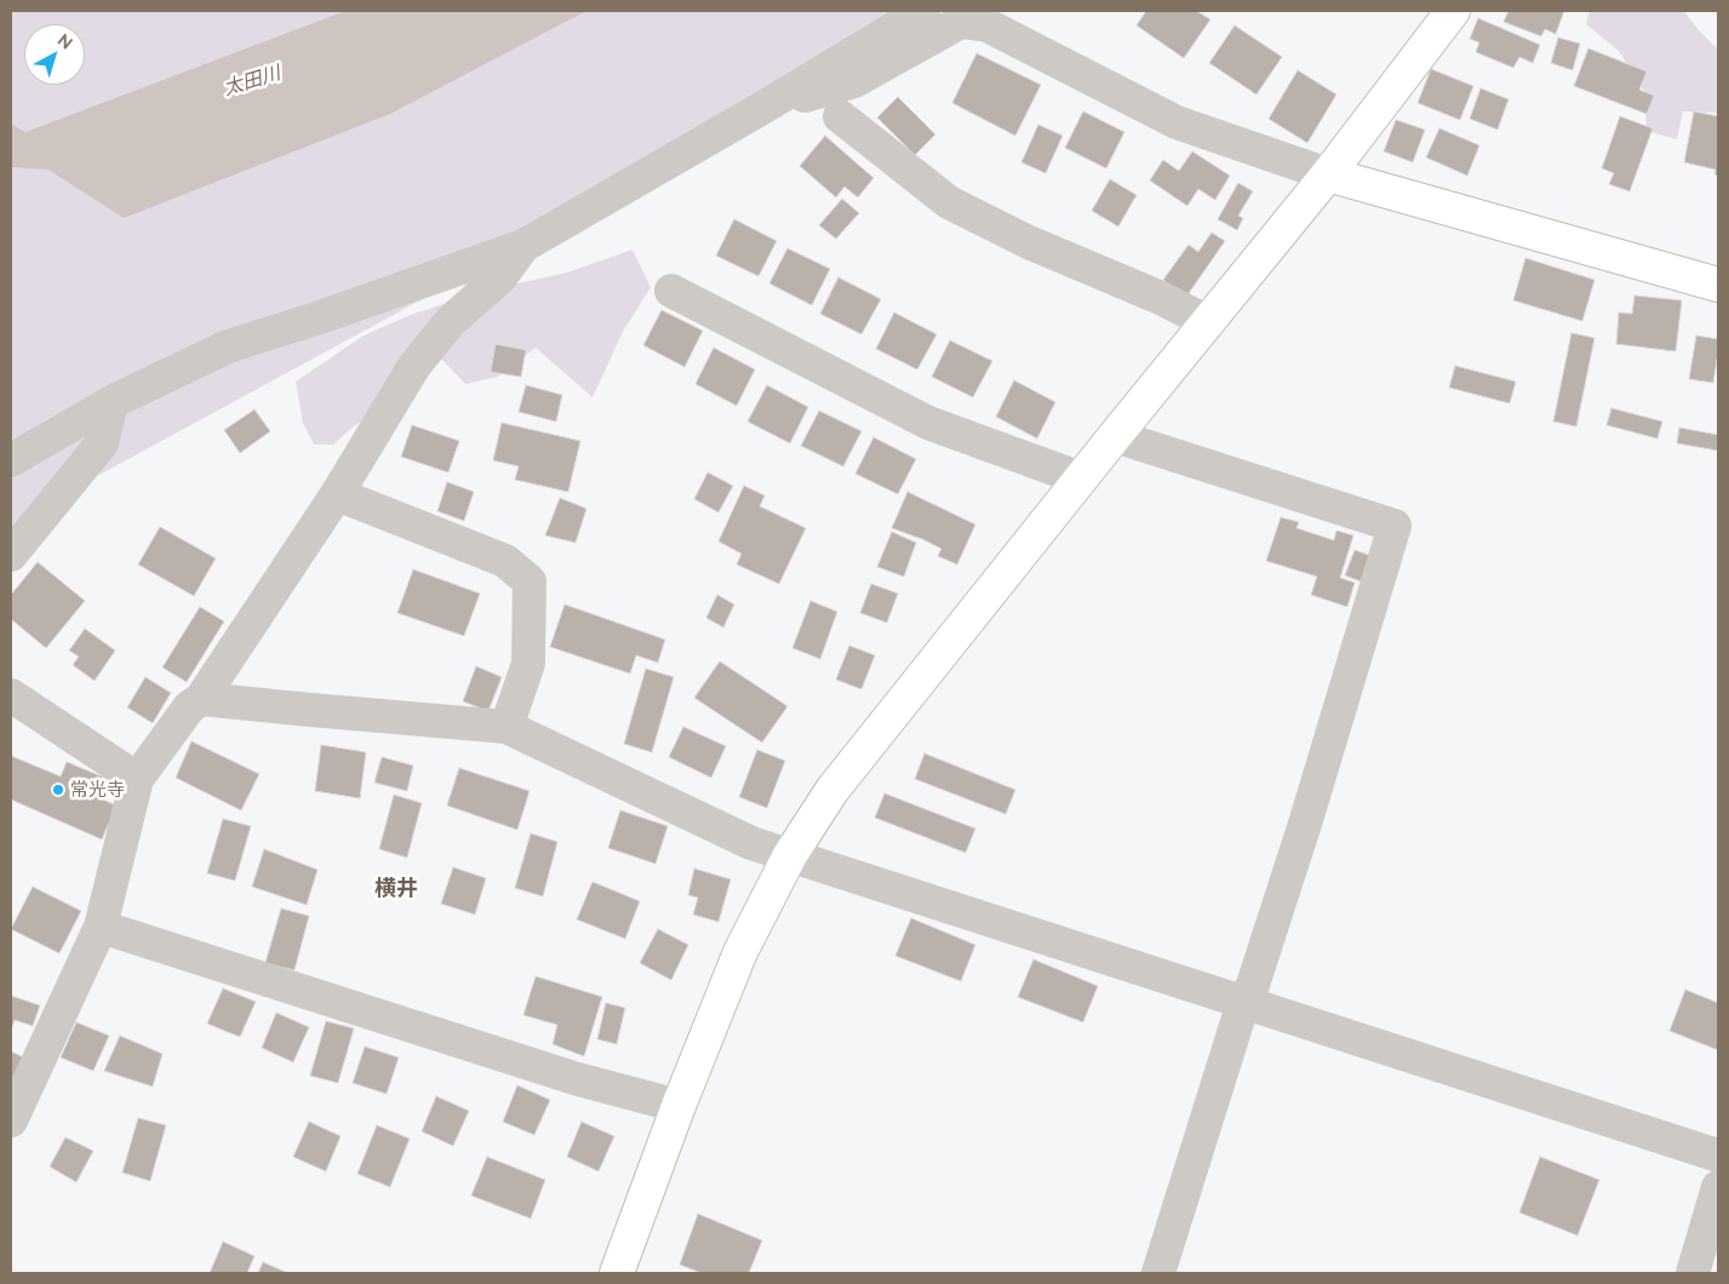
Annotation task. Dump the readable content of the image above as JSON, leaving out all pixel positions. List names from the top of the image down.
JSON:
{
  "districts": ["横井"],
  "water": ["太田川"],
  "places": ["常光寺"],
  "north": "top right"
}
